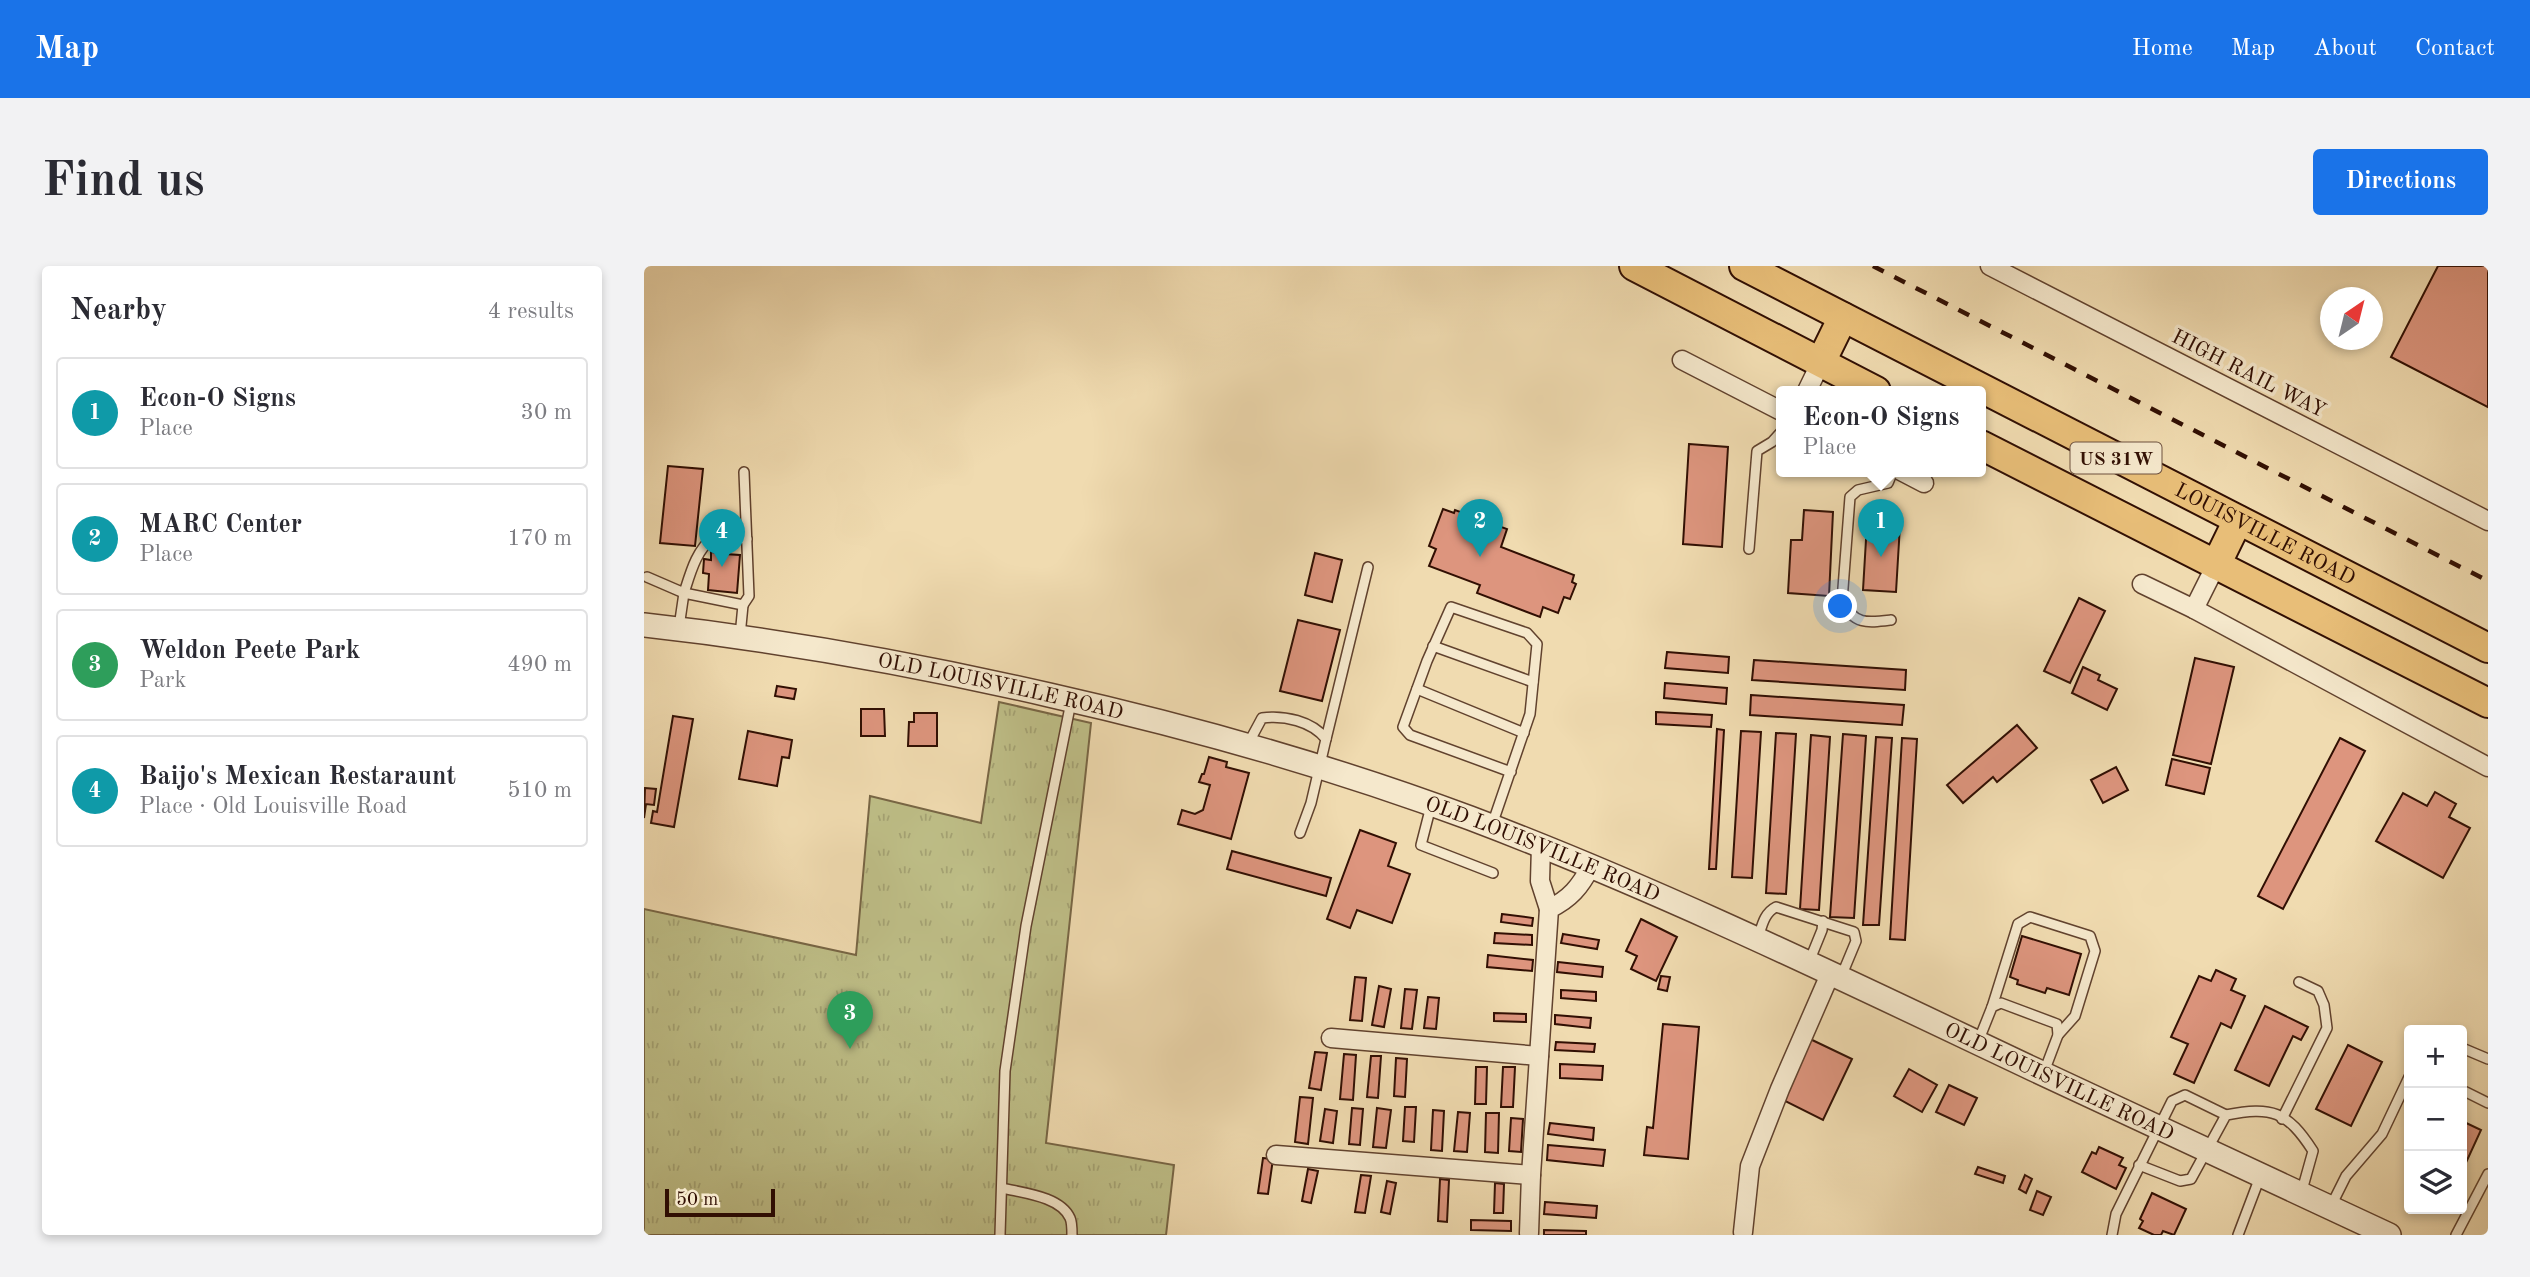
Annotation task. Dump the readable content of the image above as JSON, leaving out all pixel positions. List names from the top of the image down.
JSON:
{
  "streets": {
    "main road": ["US 31W", "LOUISVILLE ROAD"],
    "street": ["HIGH RAIL WAY", "OLD LOUISVILLE ROAD"]
  },
  "scale_bar": "50 m",
  "north": "top right",
  "page": {
    "header": "Map",
    "nav": [
      "Home",
      "Map",
      "About",
      "Contact"
    ],
    "buttons": "Directions",
    "title": "Find us",
    "heading": ["Nearby", "4 results"],
    "list": [
      {
        "mark": "1",
        "name": "Econ-O Signs",
        "note": "Place",
        "value": "30 m"
      },
      {
        "mark": "2",
        "name": "MARC Center",
        "note": "Place",
        "value": "170 m"
      },
      {
        "mark": "3",
        "name": "Weldon Peete Park",
        "note": "Park",
        "value": "490 m"
      },
      {
        "mark": "4",
        "name": "Baijo's Mexican Restaraunt",
        "note": "Place · Old Louisville Road",
        "value": "510 m"
      }
    ],
    "popup": ["Econ-O Signs", "Place"],
    "pins": [
      "1",
      "2",
      "4",
      "3"
    ],
    "map_buttons": ["+", "−"],
    "scale": "50 m"
  }
}
